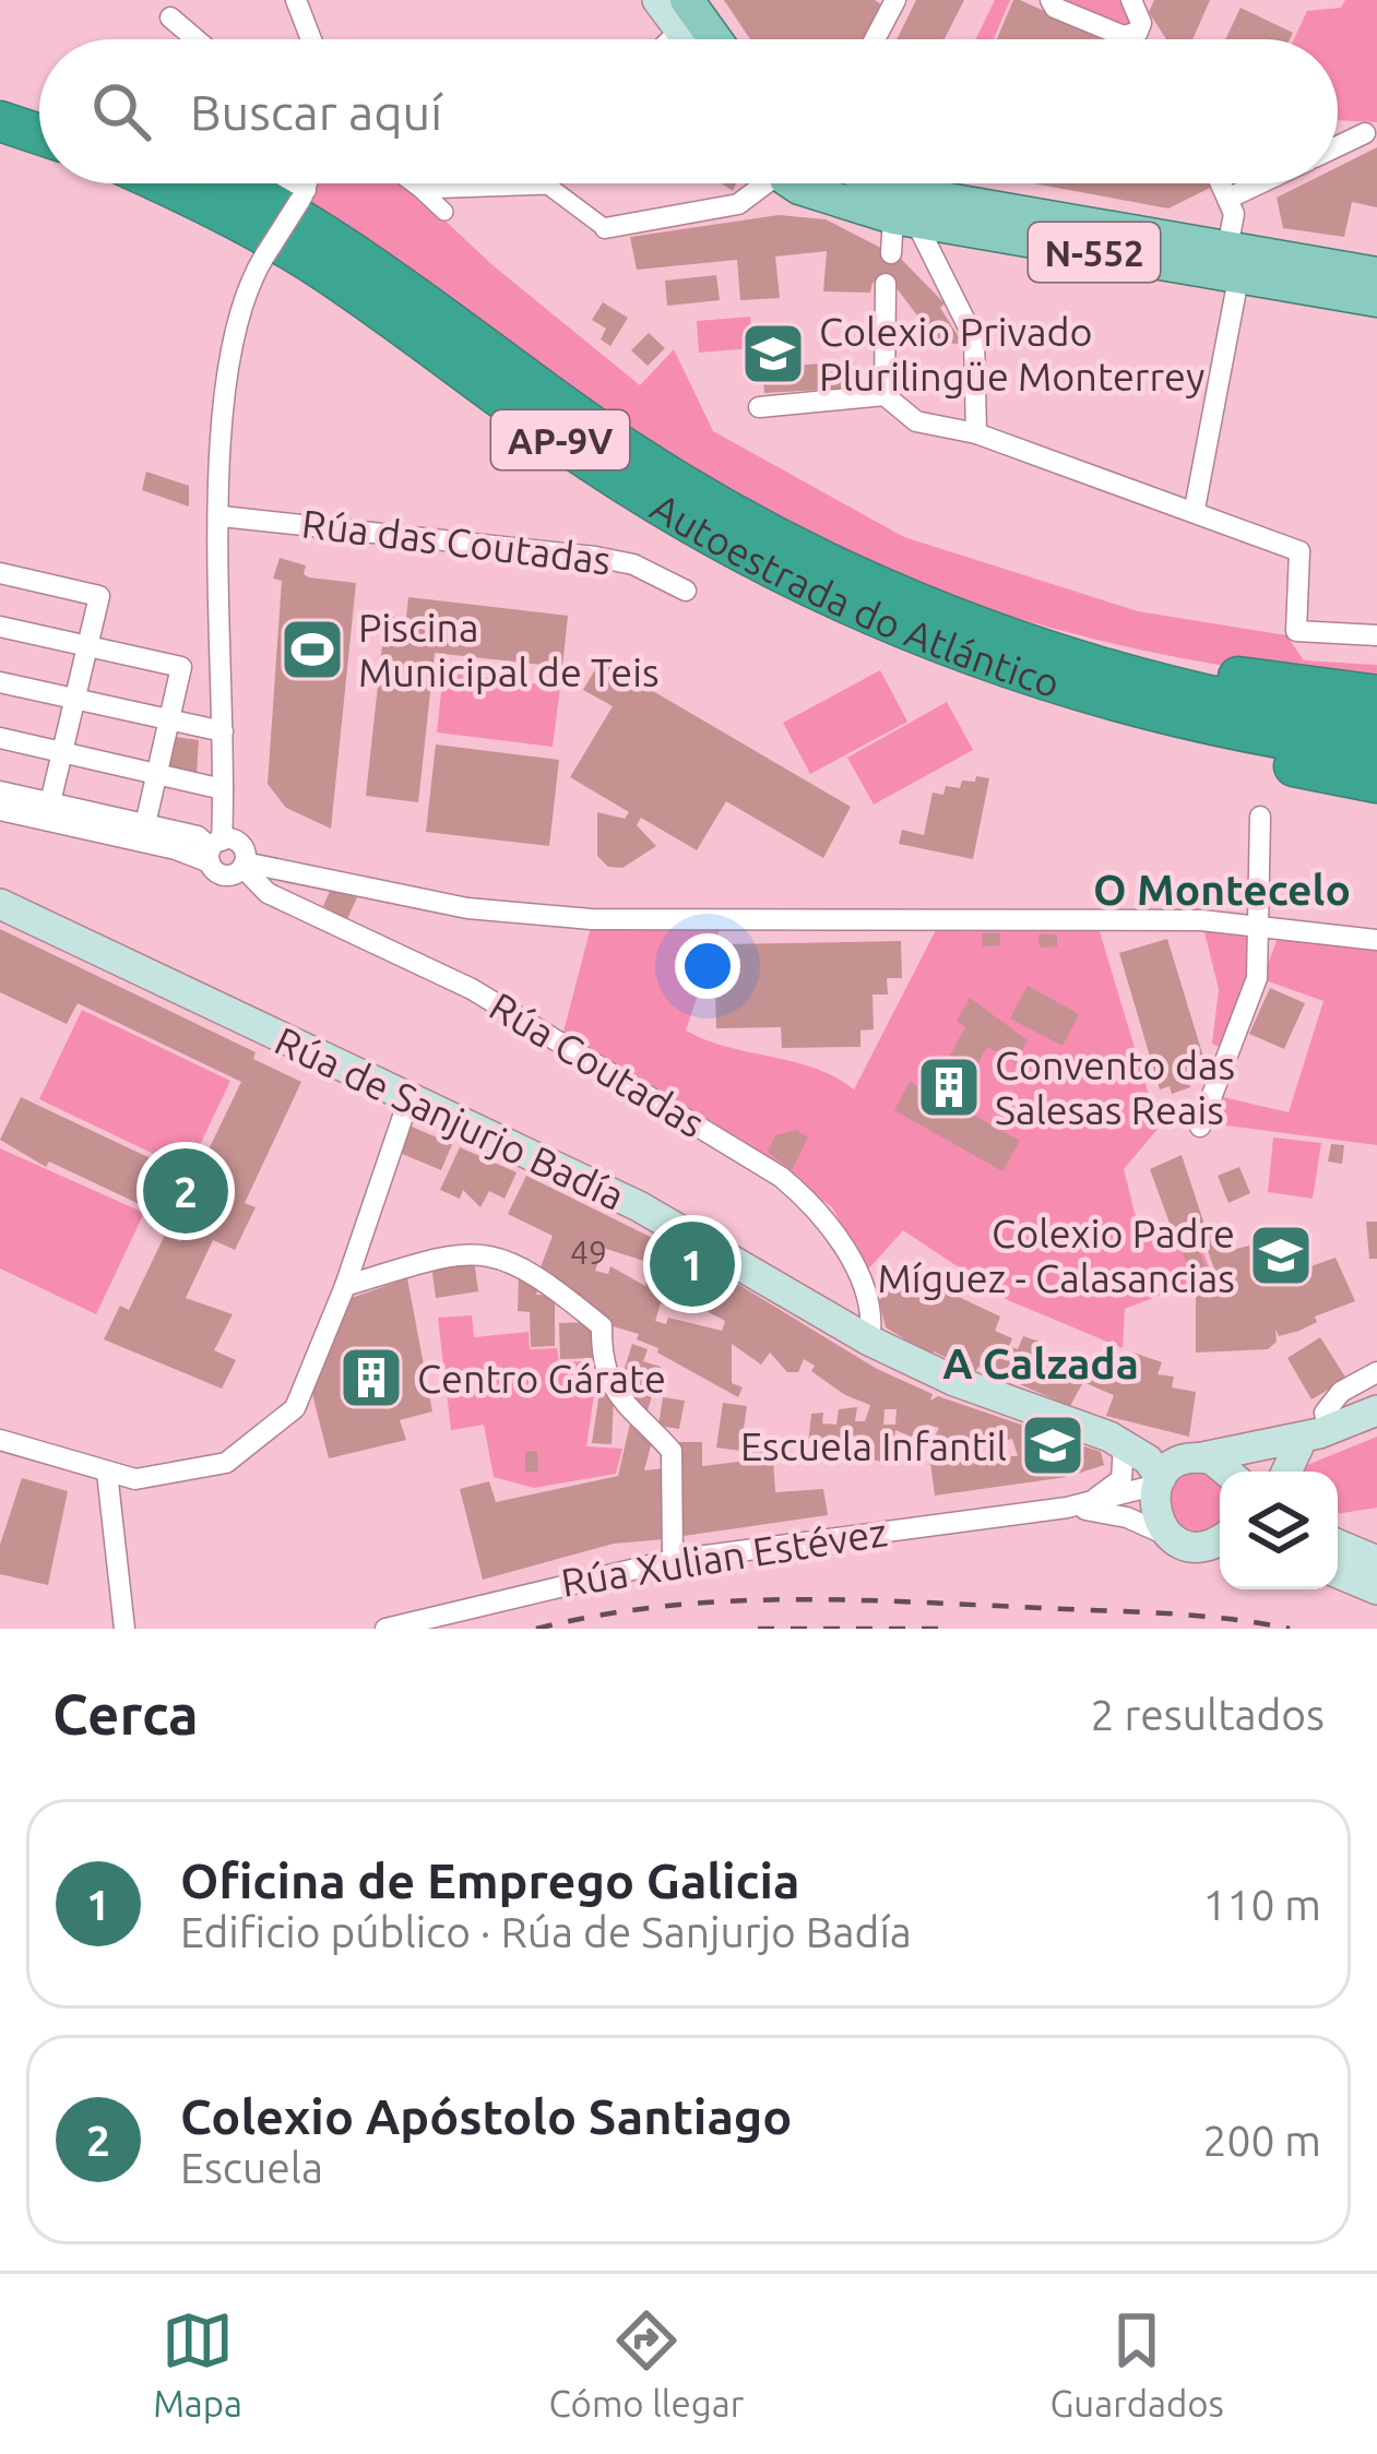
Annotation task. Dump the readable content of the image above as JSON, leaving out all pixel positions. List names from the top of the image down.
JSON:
{
  "streets": {
    "highway": ["AP-9V", "Autoestrada do Atlántico"],
    "main road": ["N-552", "Rúa de Sanjurjo Badía"],
    "street": ["Rúa das Coutadas", "Rúa Coutadas", "Rúa Xulian Estévez"]
  },
  "crossings": [
    ["AP-9V", "Autoestrada do Atlántico"],
    ["Rúa Coutadas", "Rúa de Sanjurjo Badía"]
  ],
  "districts": ["O Montecelo", "A Calzada"],
  "places": {
    "school or university": ["Colexio Privado Plurilingüe Monterrey", "Colexio Padre Míguez - Calasancias", "Escuela Infantil"],
    "sports": ["Piscina Municipal de Teis"],
    "building": ["Convento das Salesas Reais", "Centro Gárate"]
  },
  "house_numbers": ["49"],
  "page": {
    "search": "Buscar aquí",
    "pins": ["2", "1"],
    "heading": ["Cerca", "2 resultados"],
    "list": [
      {
        "mark": "1",
        "name": "Oficina de Emprego Galicia",
        "note": "Edificio público · Rúa de Sanjurjo Badía",
        "value": "110 m"
      },
      {
        "mark": "2",
        "name": "Colexio Apóstolo Santiago",
        "note": "Escuela",
        "value": "200 m"
      }
    ],
    "nav": ["Mapa", "Cómo llegar", "Guardados"]
  }
}
